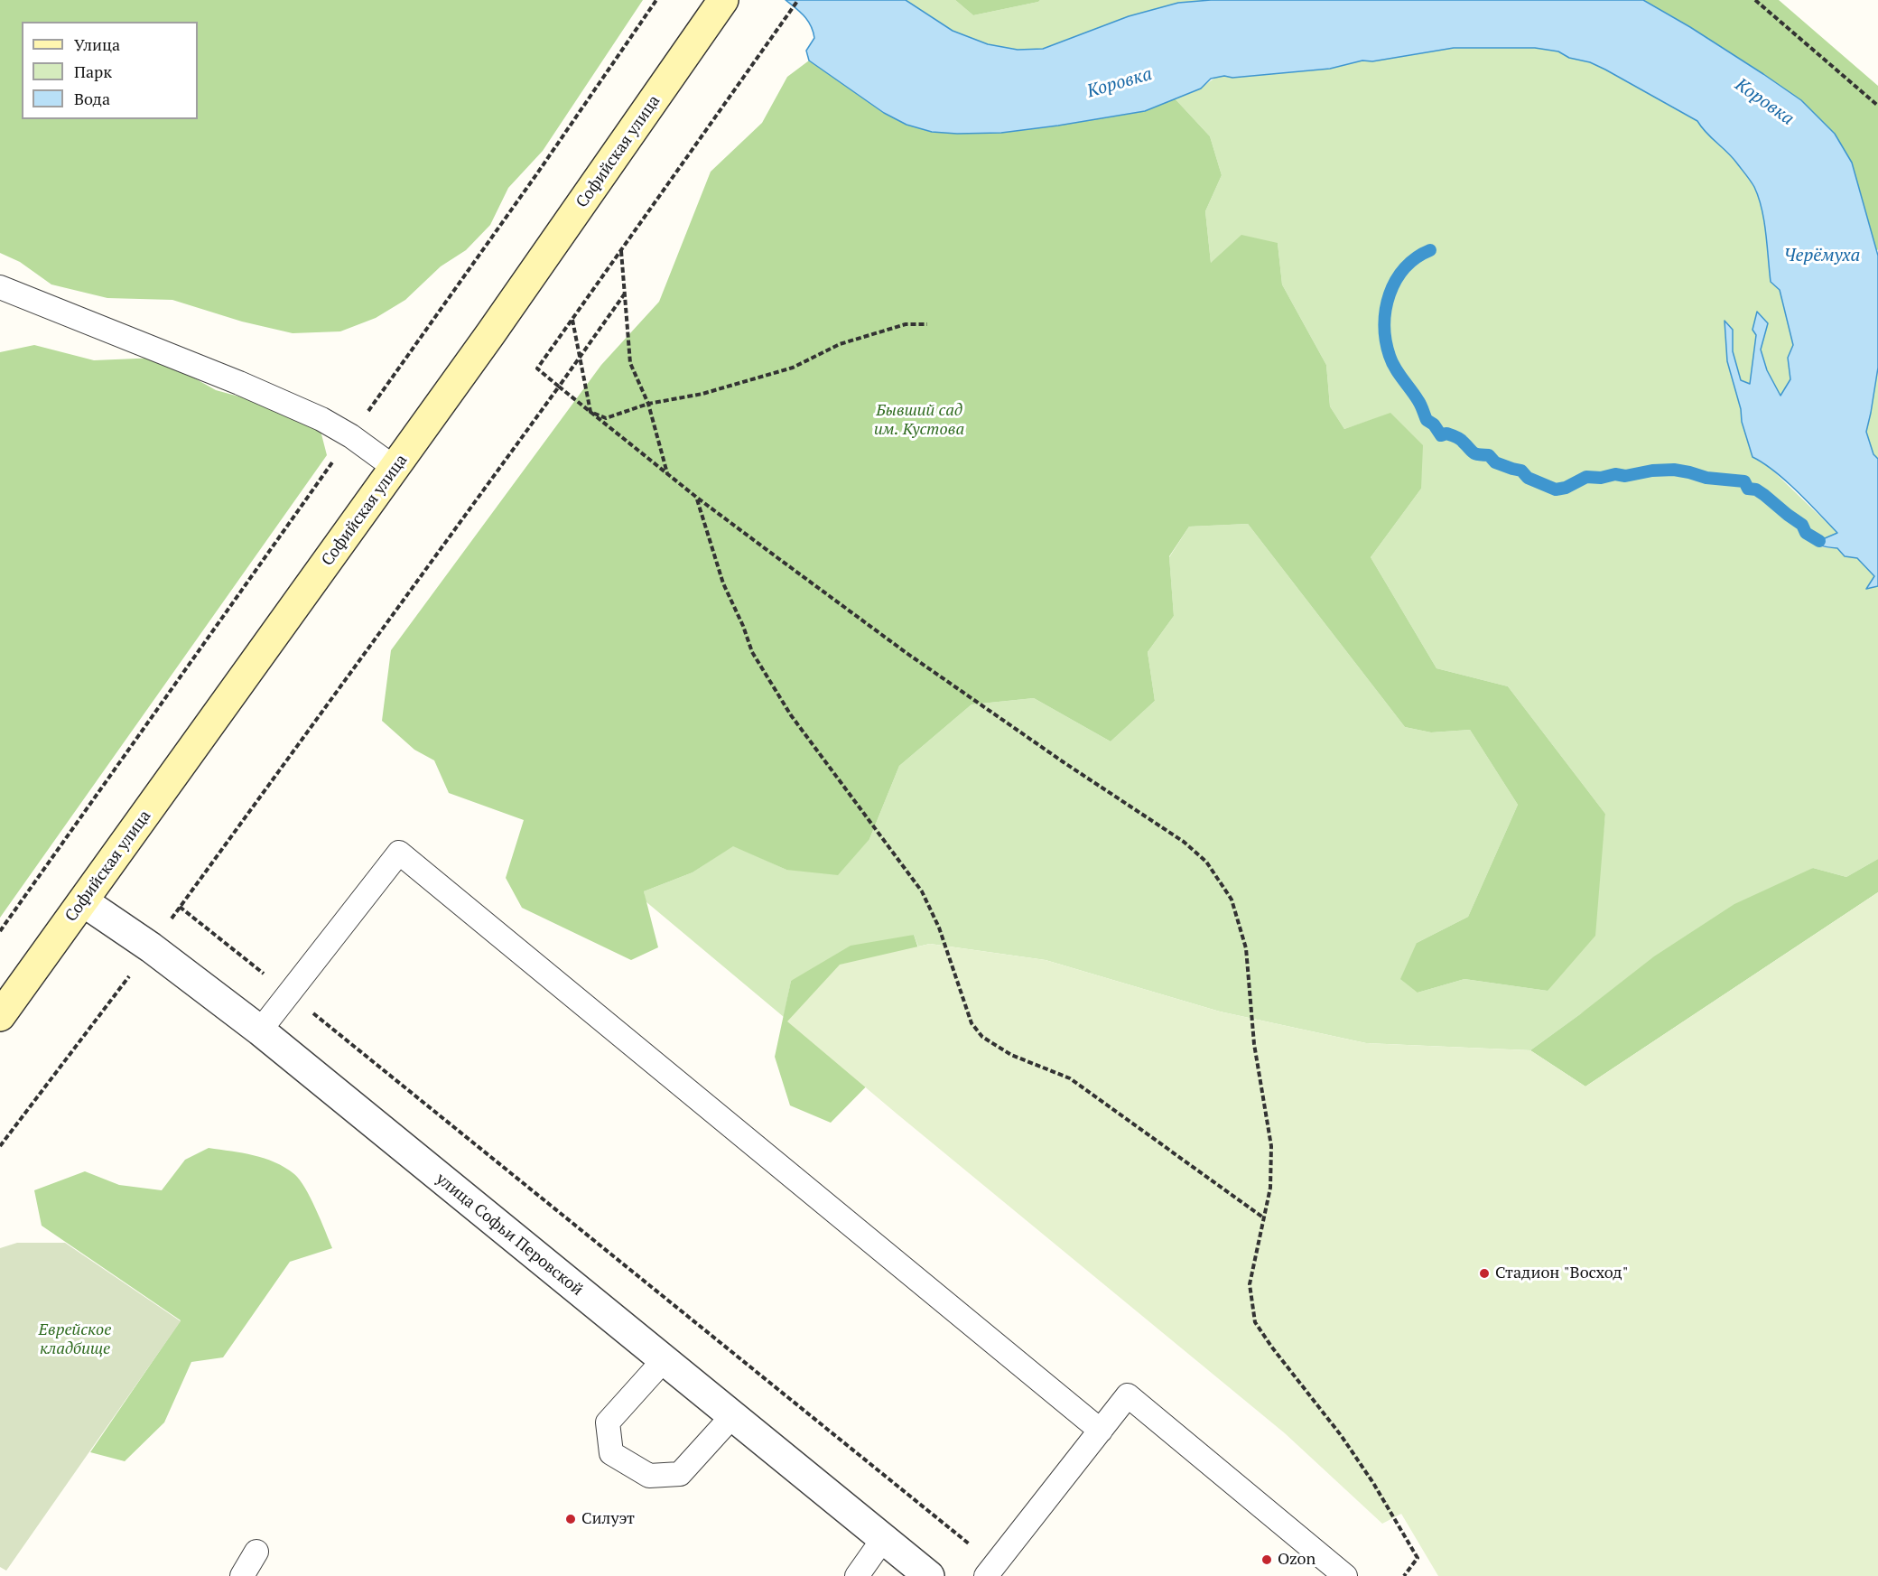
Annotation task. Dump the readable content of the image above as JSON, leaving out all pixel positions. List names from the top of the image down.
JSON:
{
  "streets": {
    "main road": ["Софийская улица"],
    "street": ["улица Софьи Перовской"]
  },
  "crossings": [
    ["Софийская улица", "улица Софьи Перовской"]
  ],
  "water": ["Коровка", "Черёмуха"],
  "parks": ["Бывший сад им. Кустова", "Еврейское кладбище"],
  "places": ["Стадион \"Восход\"", "Силуэт", "Ozon"],
  "legend": ["Улица", "Парк", "Вода"]
}
